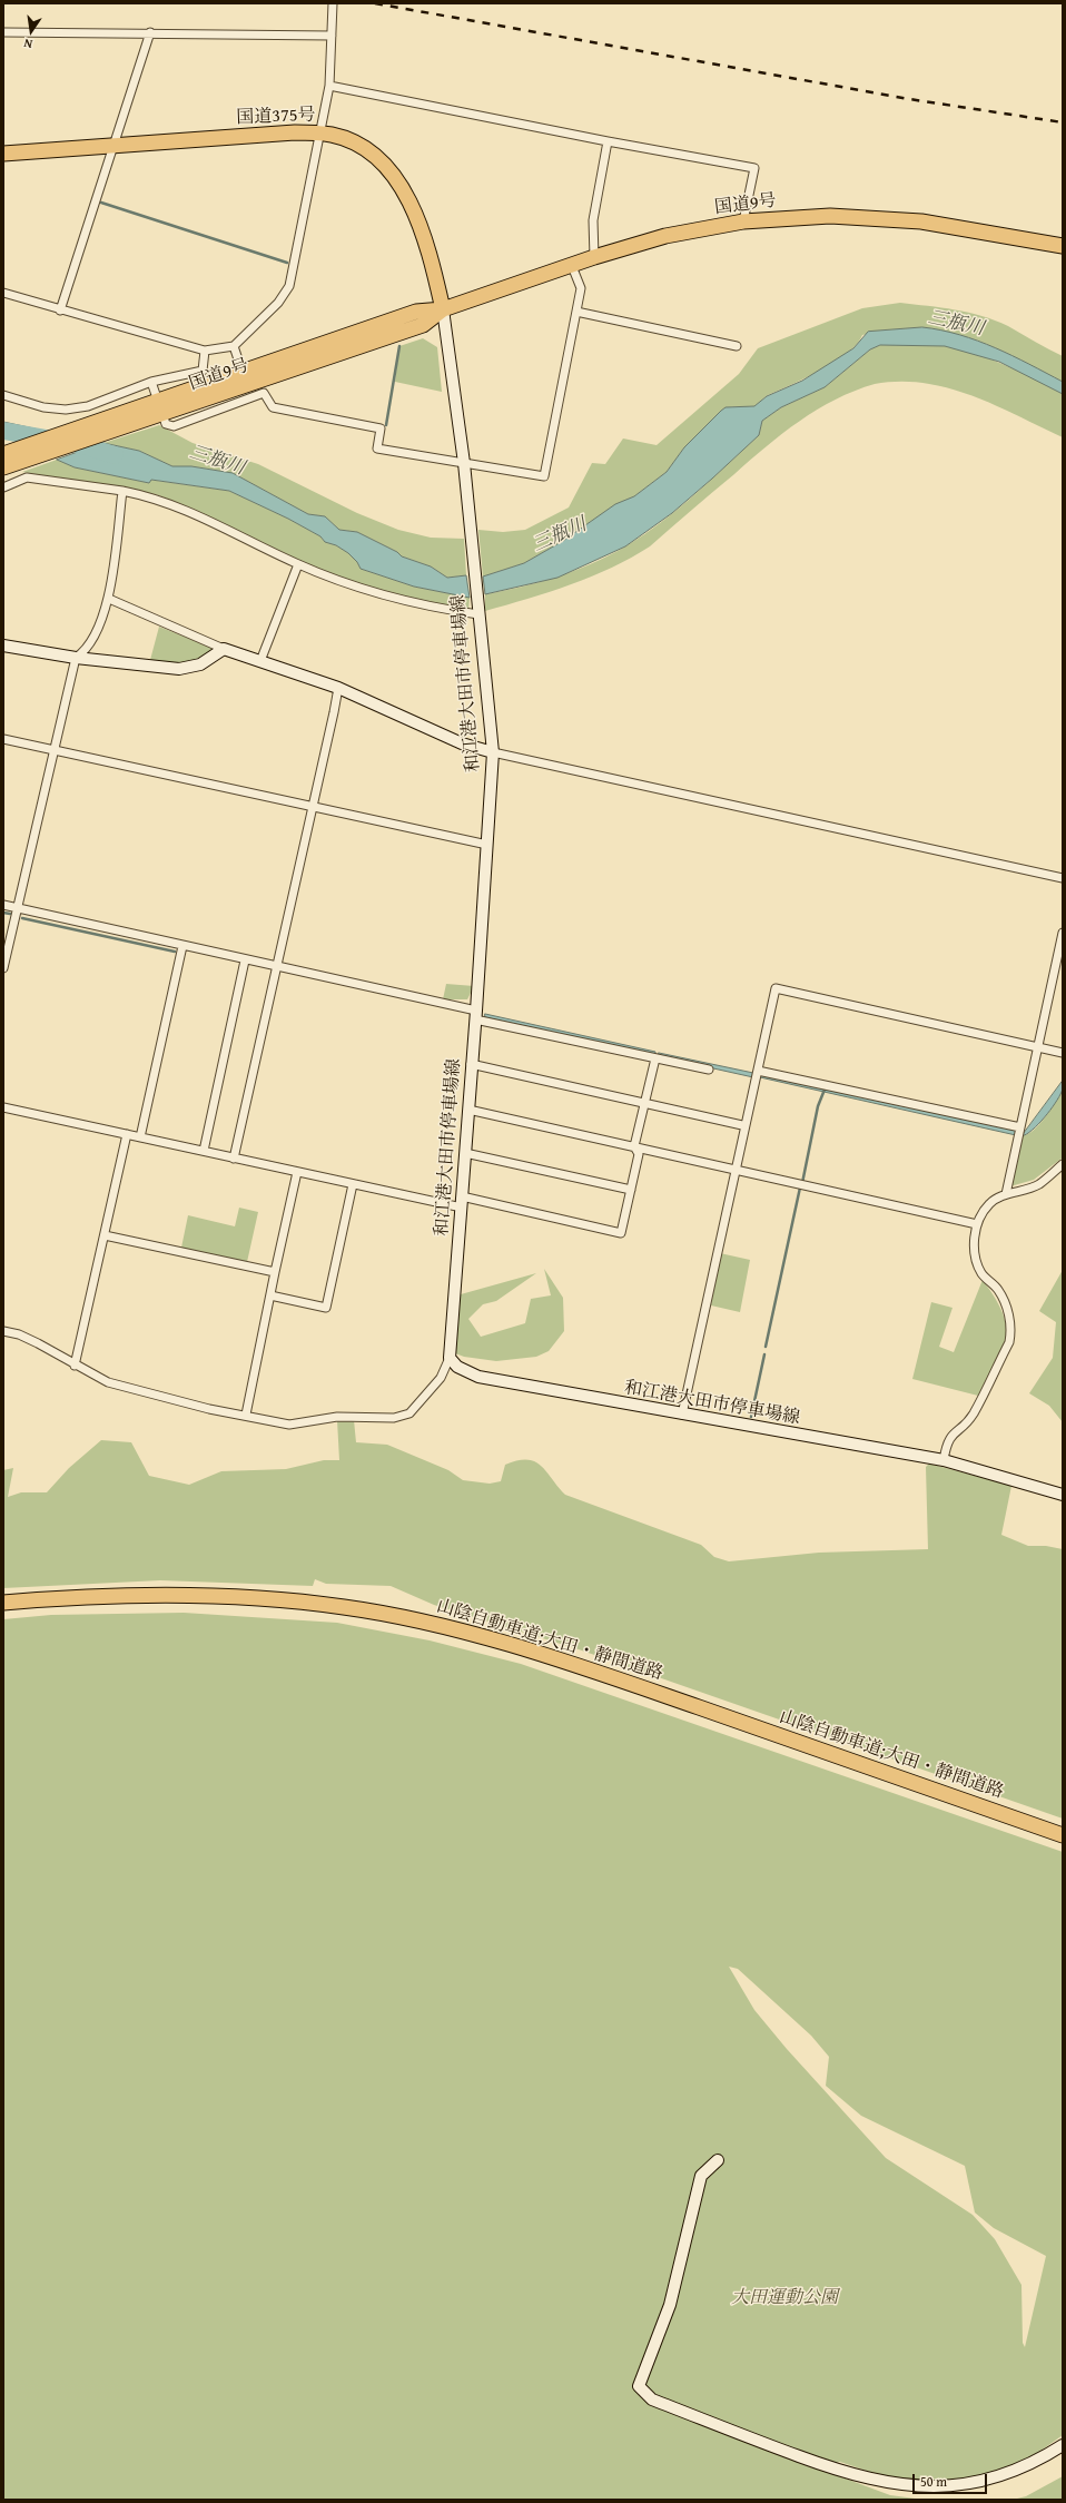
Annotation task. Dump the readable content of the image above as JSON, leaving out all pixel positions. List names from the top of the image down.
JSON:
{
  "streets": {
    "highway": ["国道375号", "国道9号", "山陰自動車道;大田・静間道路"],
    "main road": ["和江港大田市停車場線"]
  },
  "crossings": [
    ["国道375号", "国道9号"],
    ["国道375号", "和江港大田市停車場線"],
    ["国道9号", "和江港大田市停車場線"]
  ],
  "water": ["三瓶川"],
  "parks": ["大田運動公園"],
  "scale_bar": "50 m",
  "north": "bottom"
}
